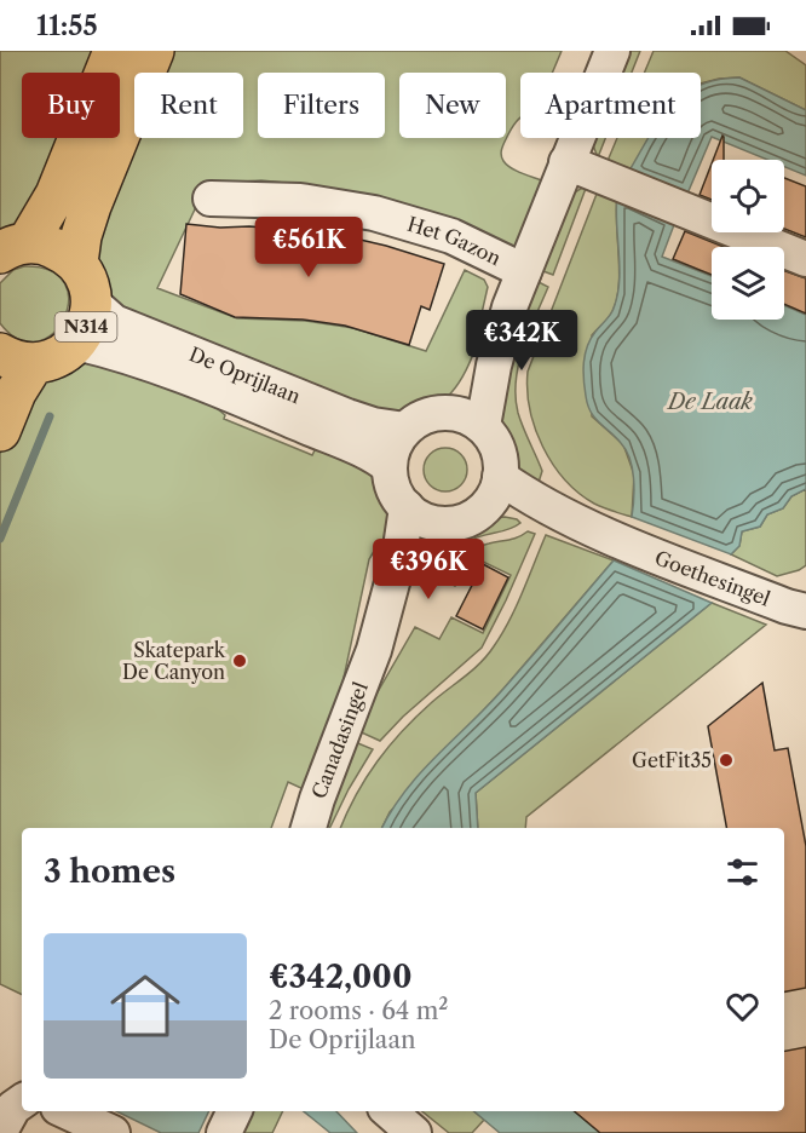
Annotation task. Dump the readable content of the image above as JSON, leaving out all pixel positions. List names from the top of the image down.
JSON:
{
  "streets": {
    "main road": ["N314"],
    "street": [
      "Het Gazon",
      "De Oprijlaan",
      "Goethesingel",
      "Canadasingel"
    ]
  },
  "crossings": [
    ["N314", "De Oprijlaan"],
    ["De Oprijlaan", "Goethesingel"],
    ["De Oprijlaan", "Canadasingel"],
    ["Goethesingel", "Canadasingel"]
  ],
  "water": ["De Laak"],
  "places": ["Skatepark De Canyon", "GetFit35"],
  "page": {
    "status": "11:55",
    "chip": [
      "Buy",
      "Rent",
      "Filters",
      "New",
      "Apartment"
    ],
    "price": ["€561K", "€342K", "€396K"],
    "heading": "3 homes",
    "list": [
      {
        "name": "€342,000",
        "note": "2 rooms · 64 m² · De Oprijlaan"
      }
    ]
  }
}
